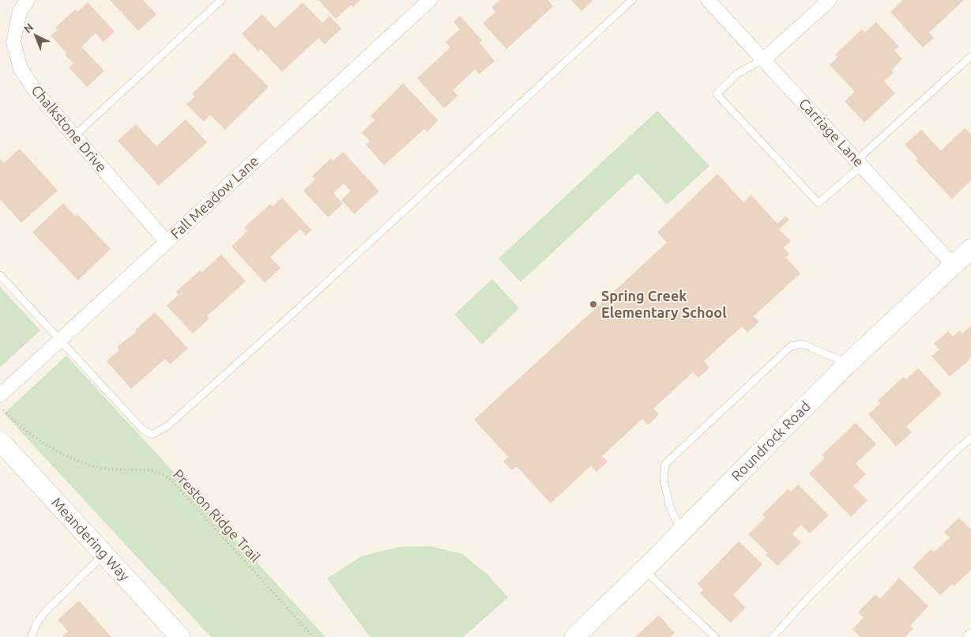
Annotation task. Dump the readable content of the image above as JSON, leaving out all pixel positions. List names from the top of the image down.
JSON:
{
  "streets": {
    "street": [
      "Chalkstone Drive",
      "Carriage Lane",
      "Fall Meadow Lane",
      "Roundrock Road",
      "Meandering Way"
    ],
    "path": ["Preston Ridge Trail"]
  },
  "crossings": [
    ["Chalkstone Drive", "Fall Meadow Lane"],
    ["Carriage Lane", "Roundrock Road"]
  ],
  "places": ["Spring Creek Elementary School"],
  "north": "top left"
}
